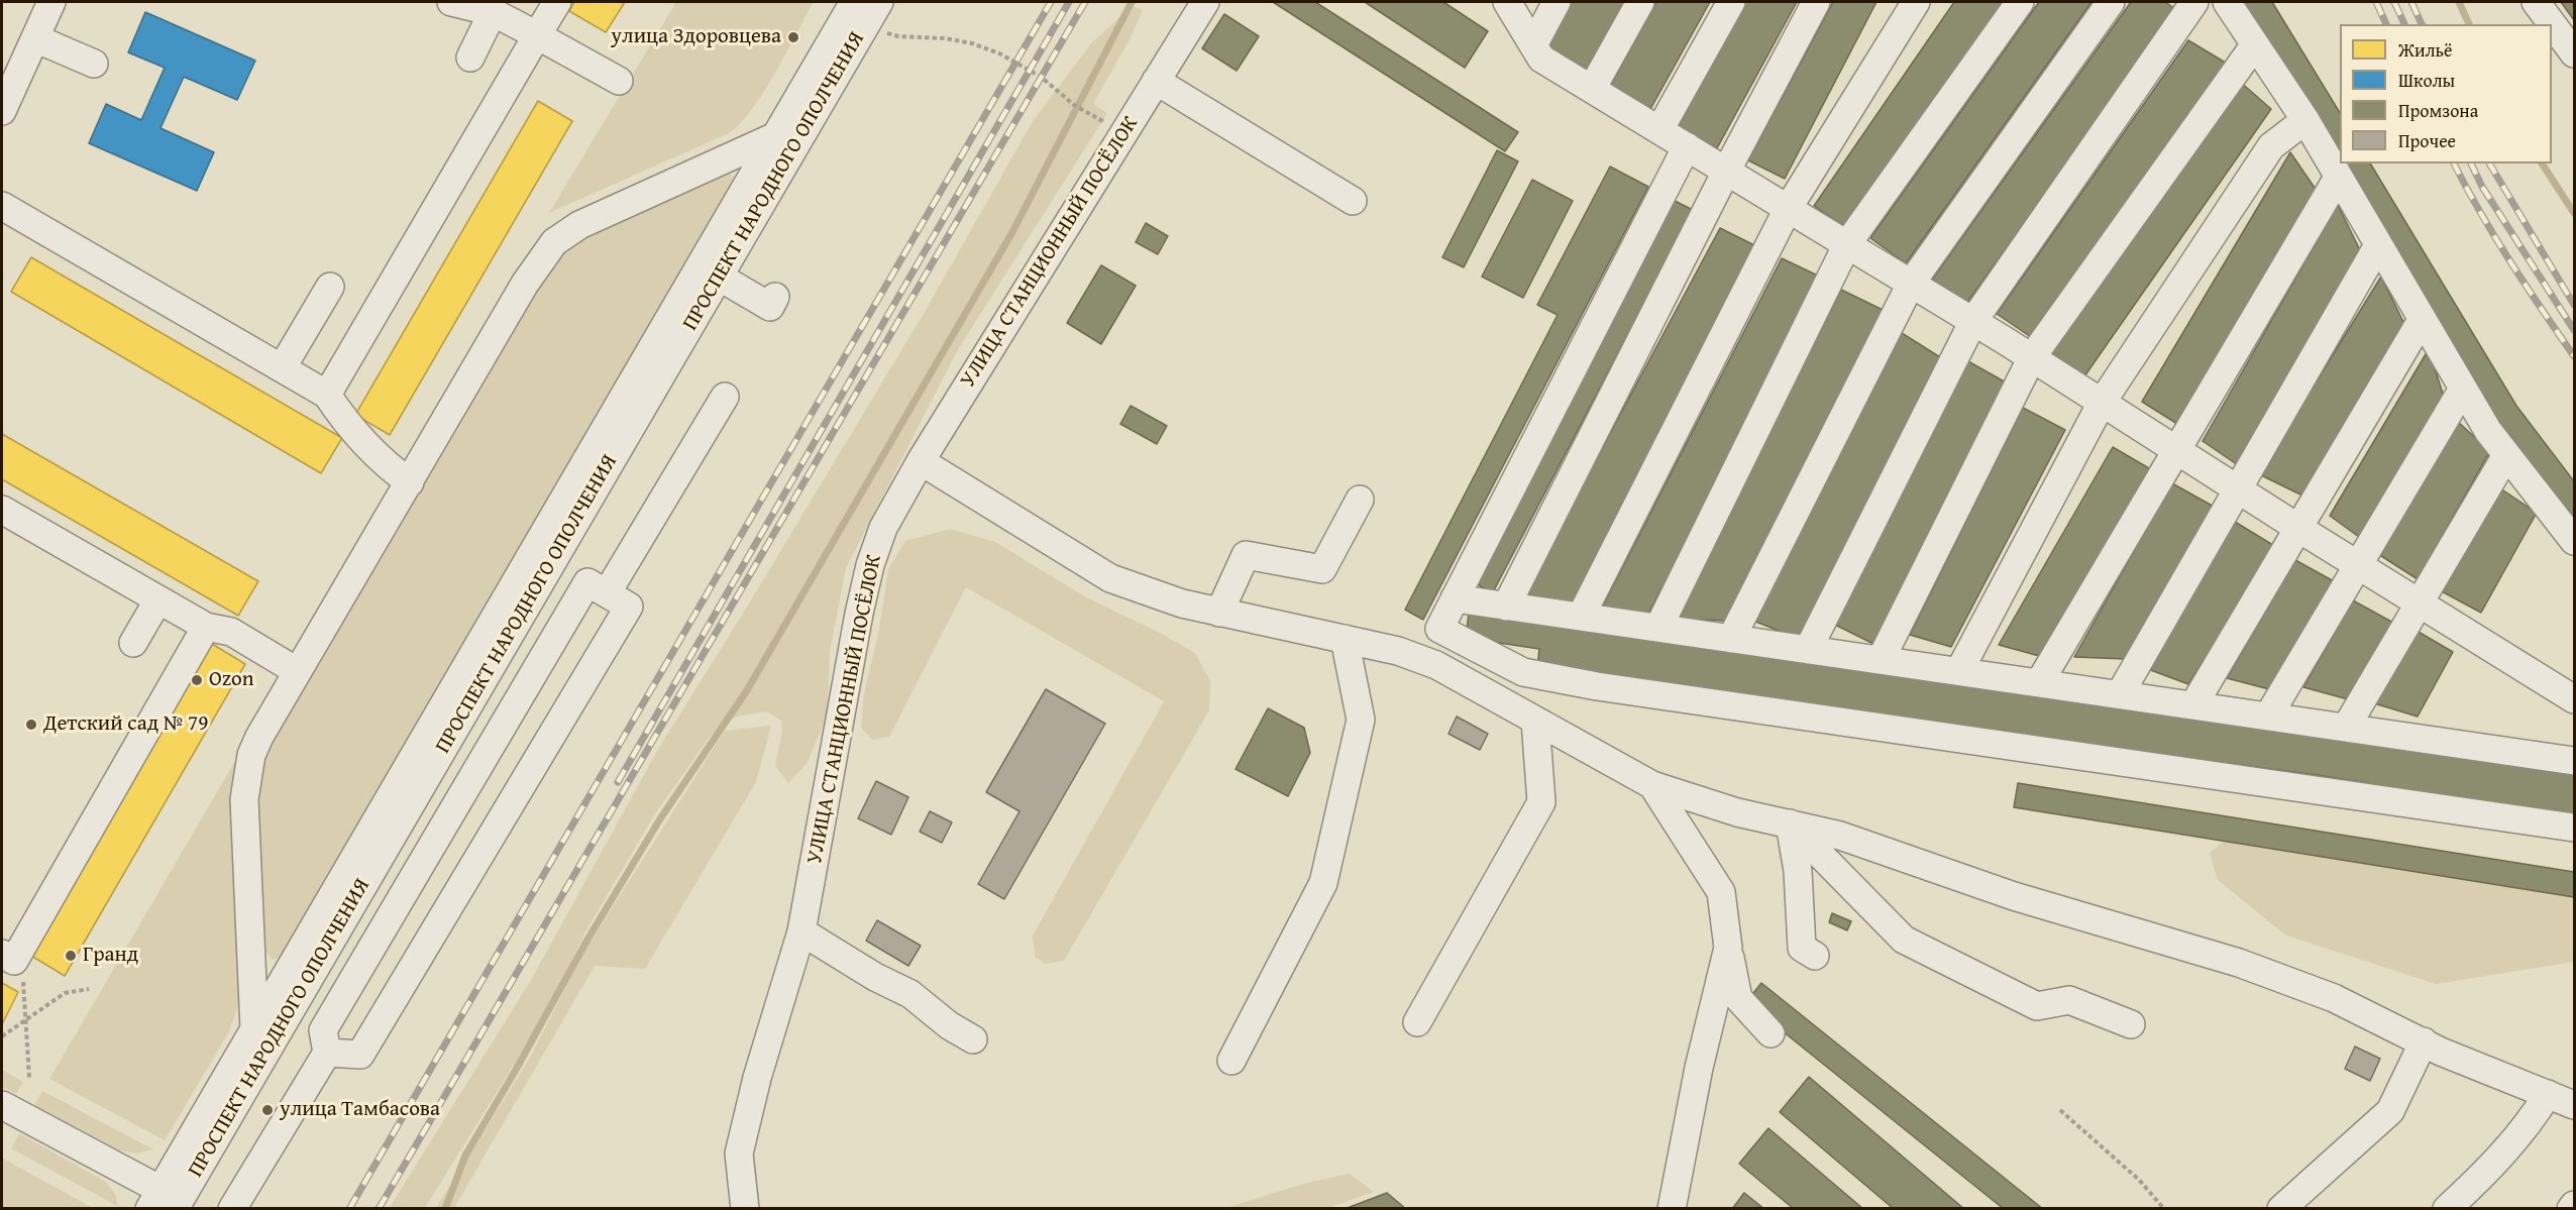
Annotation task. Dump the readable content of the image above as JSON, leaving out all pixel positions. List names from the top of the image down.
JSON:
{
  "streets": {
    "street": ["ПРОСПЕКТ НАРОДНОГО ОПОЛЧЕНИЯ", "УЛИЦА СТАНЦИОННЫЙ ПОСЁЛОК"]
  },
  "places": [
    "улица Здоровцева",
    "Ozon",
    "Детский сад № 79",
    "Гранд",
    "улица Тамбасова"
  ],
  "legend": [
    "Жильё",
    "Школы",
    "Промзона",
    "Прочее"
  ]
}
